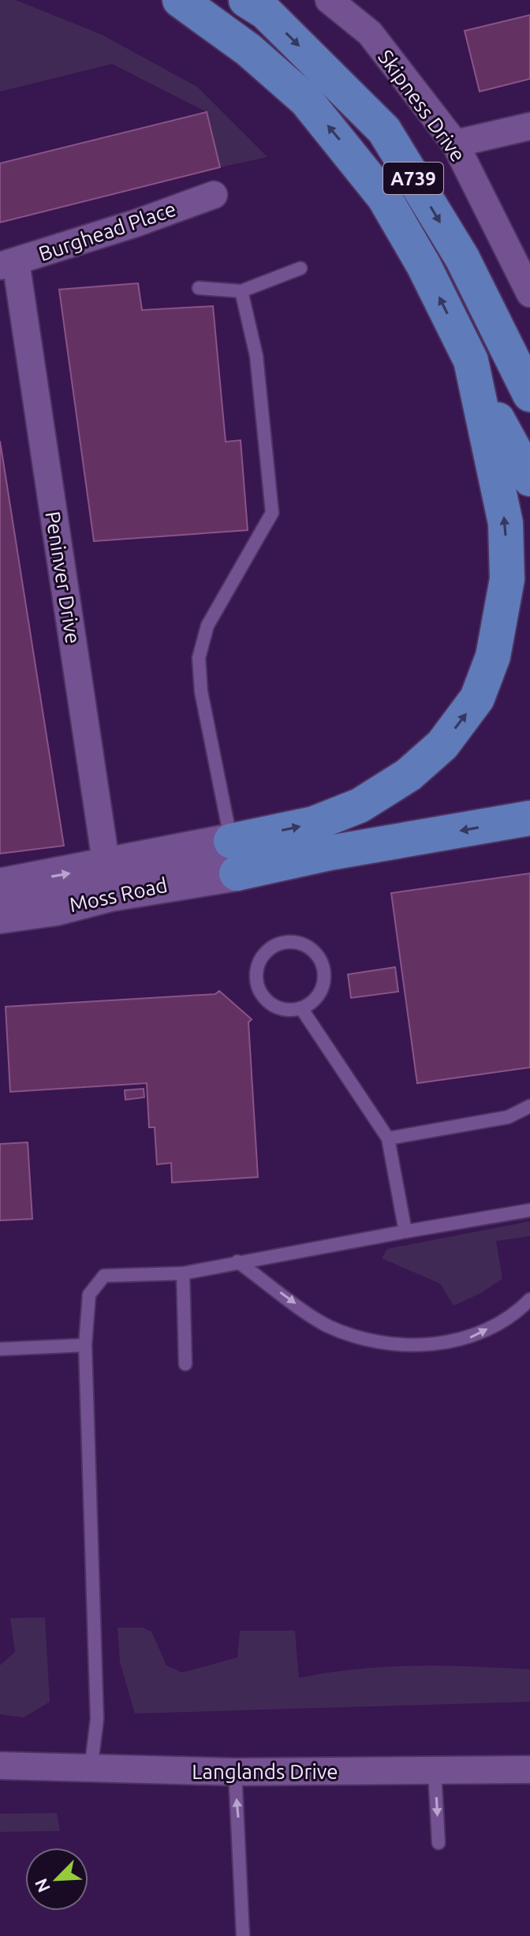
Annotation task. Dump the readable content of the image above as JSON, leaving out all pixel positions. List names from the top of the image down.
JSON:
{
  "streets": {
    "main road": ["A739"],
    "street": [
      "Skipness Drive",
      "Burghead Place",
      "Peninver Drive",
      "Moss Road",
      "Langlands Drive"
    ]
  },
  "crossings": [
    ["Burghead Place", "Peninver Drive"],
    ["Peninver Drive", "Moss Road"]
  ],
  "north": "bottom left"
}
